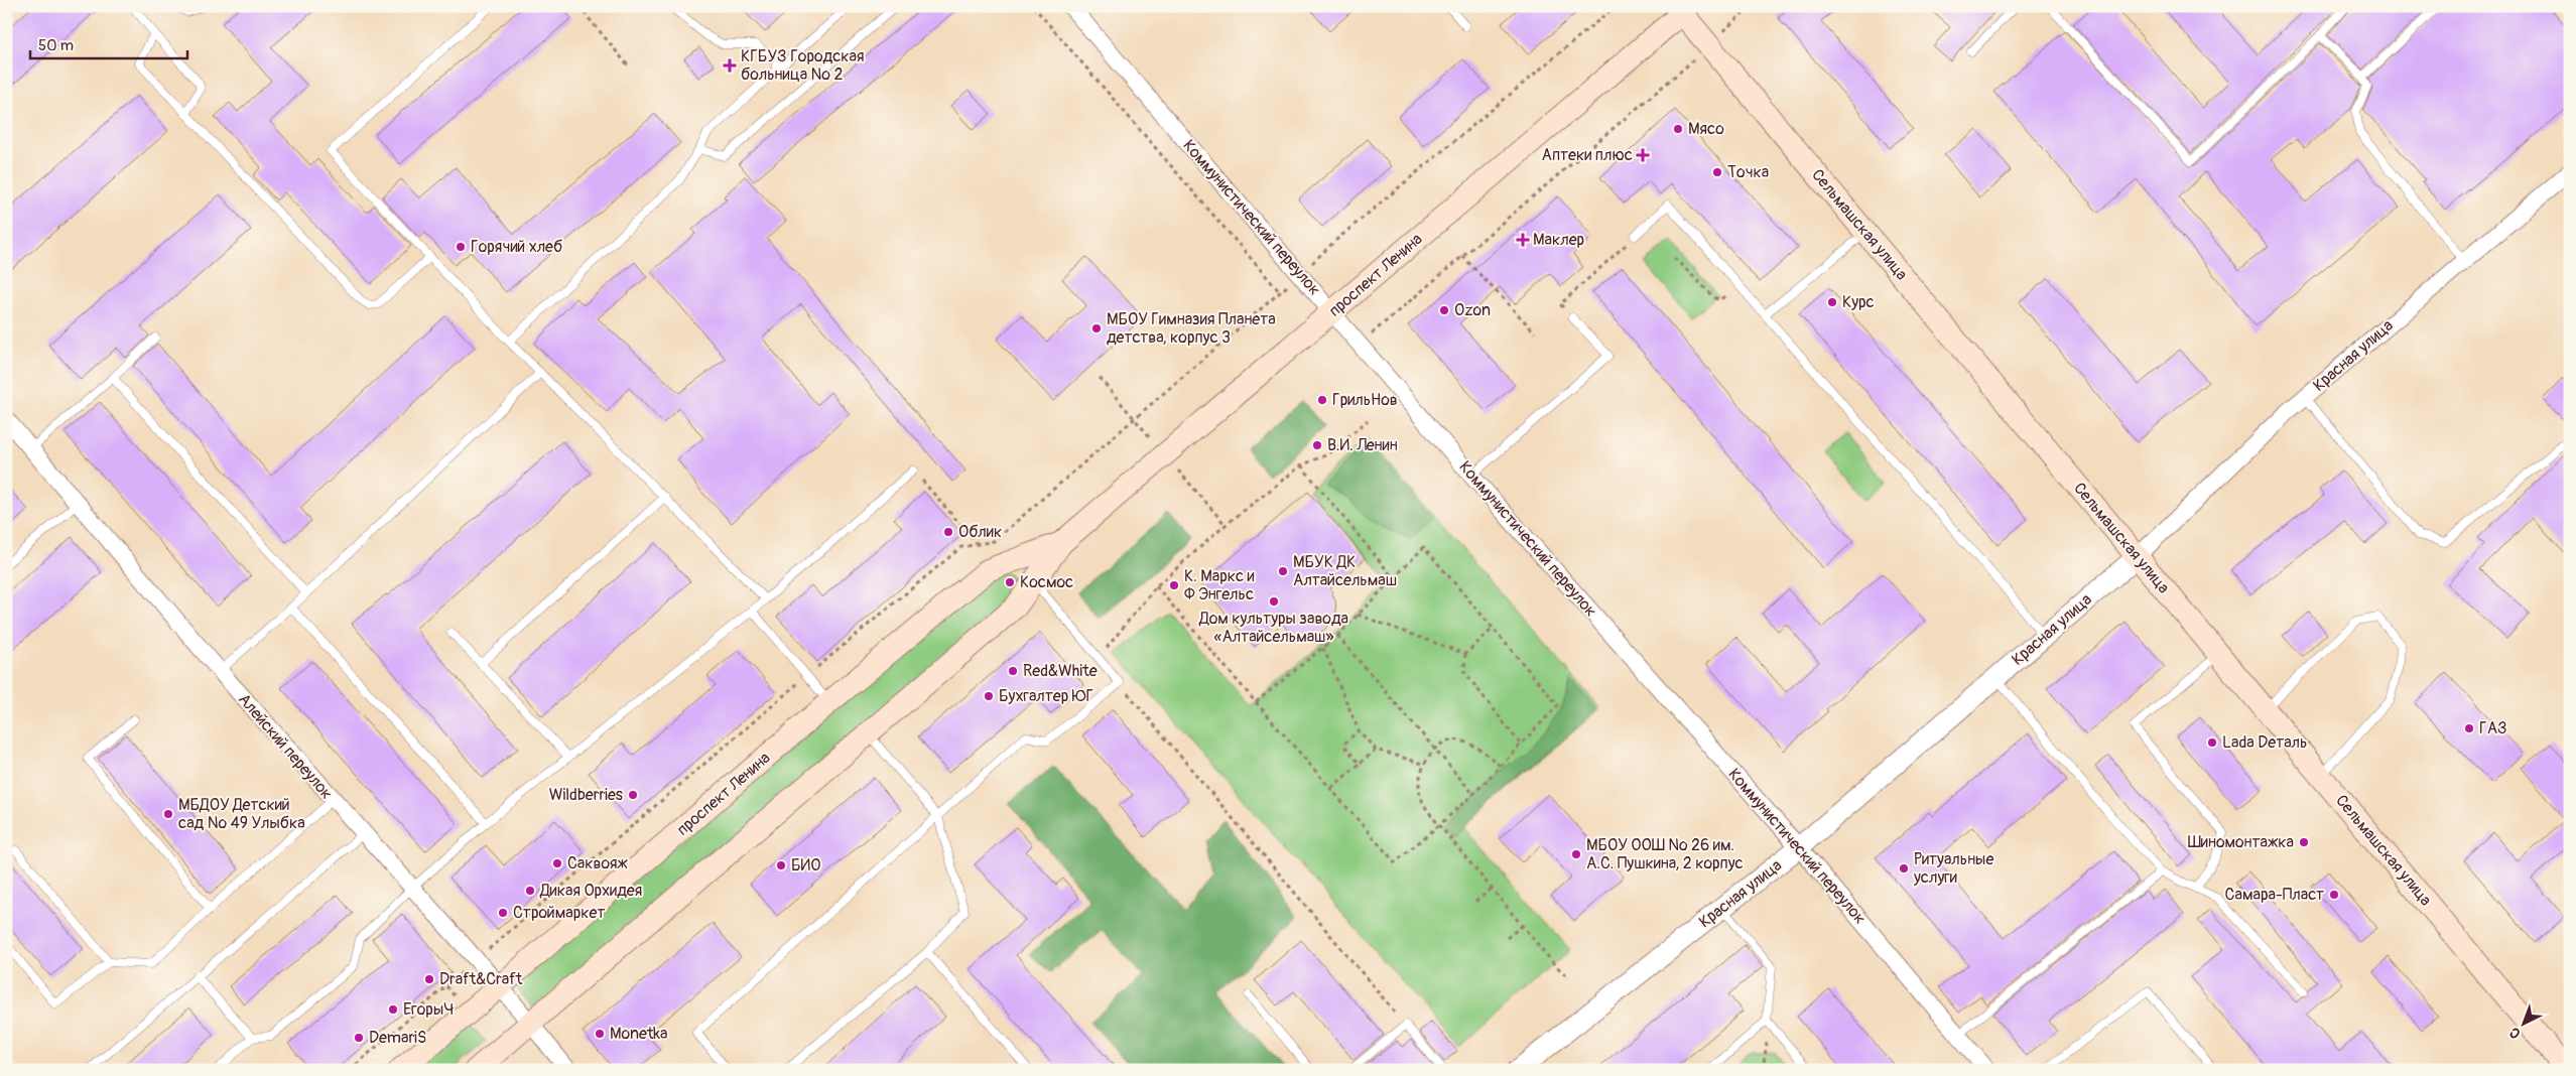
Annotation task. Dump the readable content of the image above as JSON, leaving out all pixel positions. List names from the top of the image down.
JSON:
{
  "streets": {
    "main road": ["Сельмашская улица", "проспект Ленина"],
    "street": ["Коммунистический переулок", "Красная улица", "Алейский переулок"]
  },
  "crossings": [
    ["Коммунистический переулок", "проспект Ленина"],
    ["Коммунистический переулок", "Красная улица"],
    ["Сельмашская улица", "проспект Ленина"],
    ["Сельмашская улица", "Красная улица"],
    ["проспект Ленина", "Алейский переулок"]
  ],
  "places": {
    "health": ["КГБУЗ Городская больница № 2", "Аптеки плюс", "Маклер"],
    "other": [
      "Мясо",
      "Точка",
      "Горячий хлеб",
      "Курс",
      "Ozon",
      "МБОУ Гимназия Планета детства, корпус 3",
      "ГрильНов",
      "В.И. Ленин",
      "Облик",
      "МБУК ДК Алтайсельмаш",
      "Космос",
      "К. Маркс и Ф Энгельс",
      "Дом культуры завода «Алтайсельмаш»",
      "Red&White",
      "Бухгалтер ЮГ",
      "ГАЗ",
      "Lada Dеталь",
      "Wildberries",
      "МБДОУ Детский сад № 49 Улыбка",
      "Шиномонтажка",
      "МБОУ ООШ № 26 им. А.С. Пушкина, 2 корпус",
      "Саквояж",
      "БИО",
      "Ритуальные услуги",
      "Дикая Орхидея",
      "Самара-Пласт",
      "Строймаркет",
      "Draft&Craft",
      "ЕгорыЧ",
      "Monetka",
      "DemariS"
    ]
  },
  "scale_bar": "50 m",
  "north": "bottom left"
}
